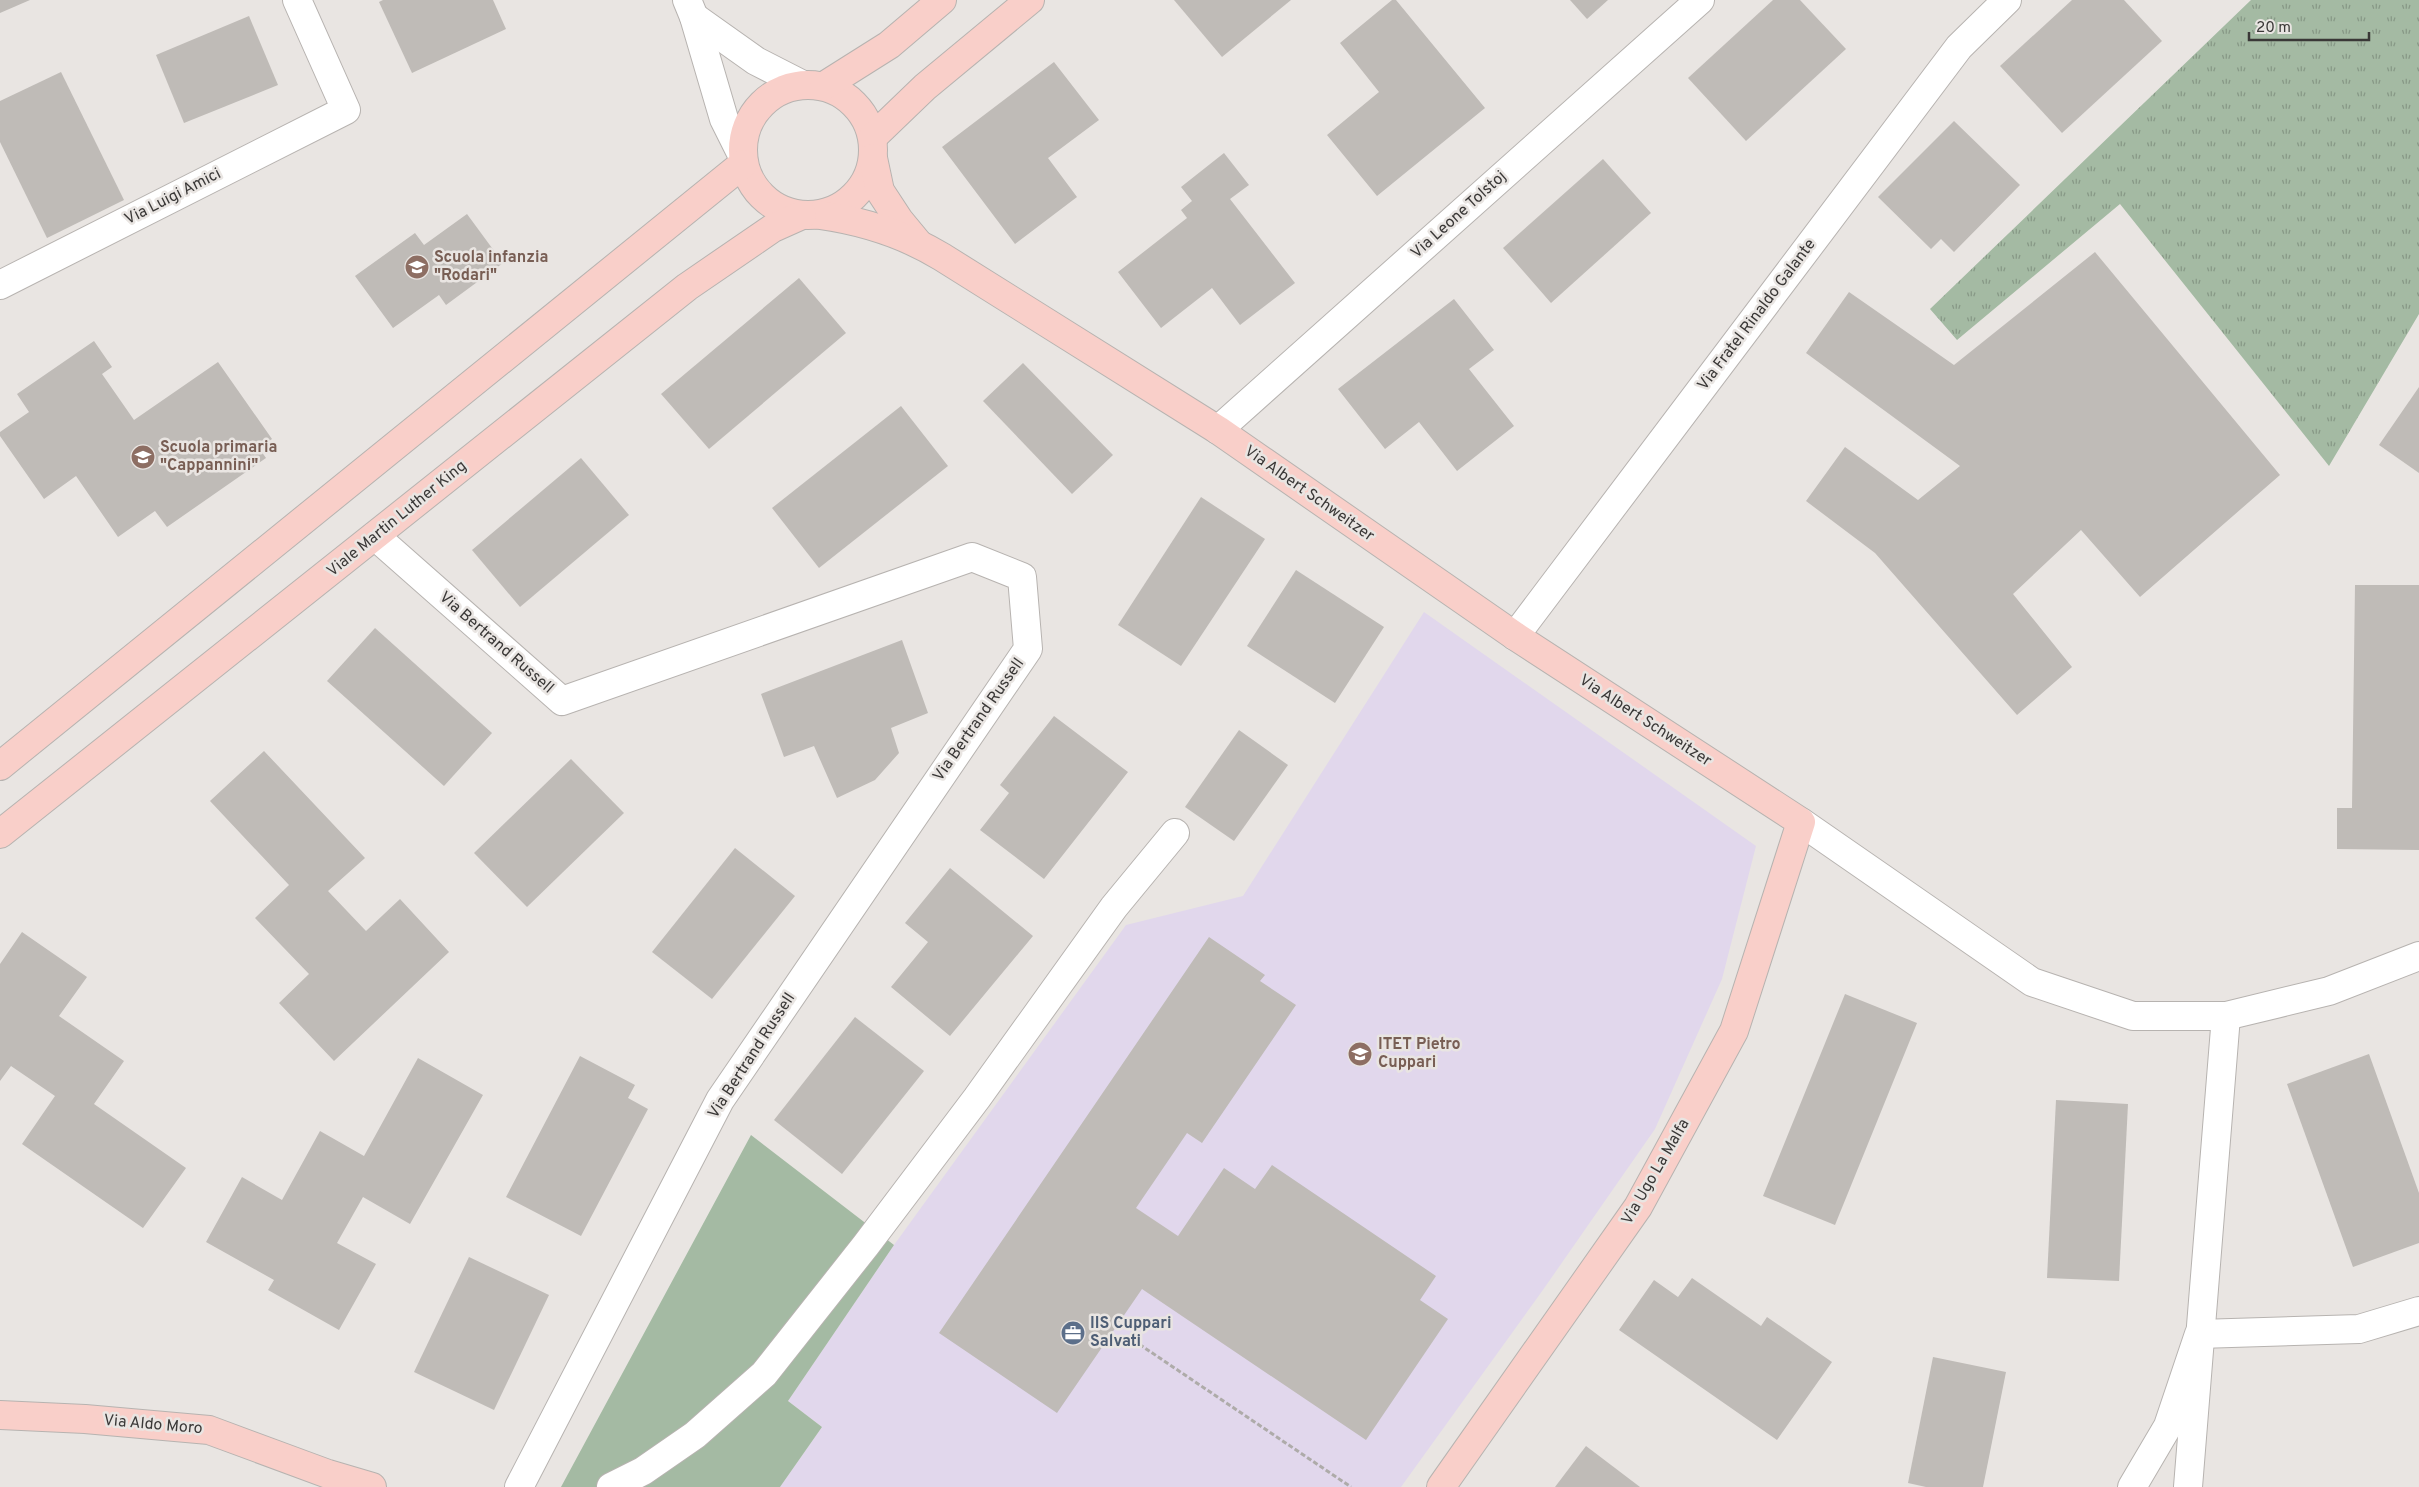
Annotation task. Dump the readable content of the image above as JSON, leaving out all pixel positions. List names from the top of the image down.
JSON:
{
  "streets": {
    "street": [
      "Via Luigi Amici",
      "Via Leone Tolstoj",
      "Via Fratel Rinaldo Galante",
      "Via Albert Schweitzer",
      "Viale Martin Luther King",
      "Via Bertrand Russell",
      "Via Ugo La Malfa",
      "Via Aldo Moro"
    ]
  },
  "crossings": [
    ["Via Leone Tolstoj", "Via Albert Schweitzer"],
    ["Via Fratel Rinaldo Galante", "Via Albert Schweitzer"],
    ["Via Albert Schweitzer", "Viale Martin Luther King"],
    ["Via Albert Schweitzer", "Via Ugo La Malfa"],
    ["Viale Martin Luther King", "Via Bertrand Russell"]
  ],
  "places": {
    "school or university": ["Scuola infanzia \"Rodari\"", "Scuola primaria \"Cappannini\"", "ITET Pietro Cuppari"],
    "office": ["IIS Cuppari Salvati"]
  },
  "scale_bar": "20 m"
}
